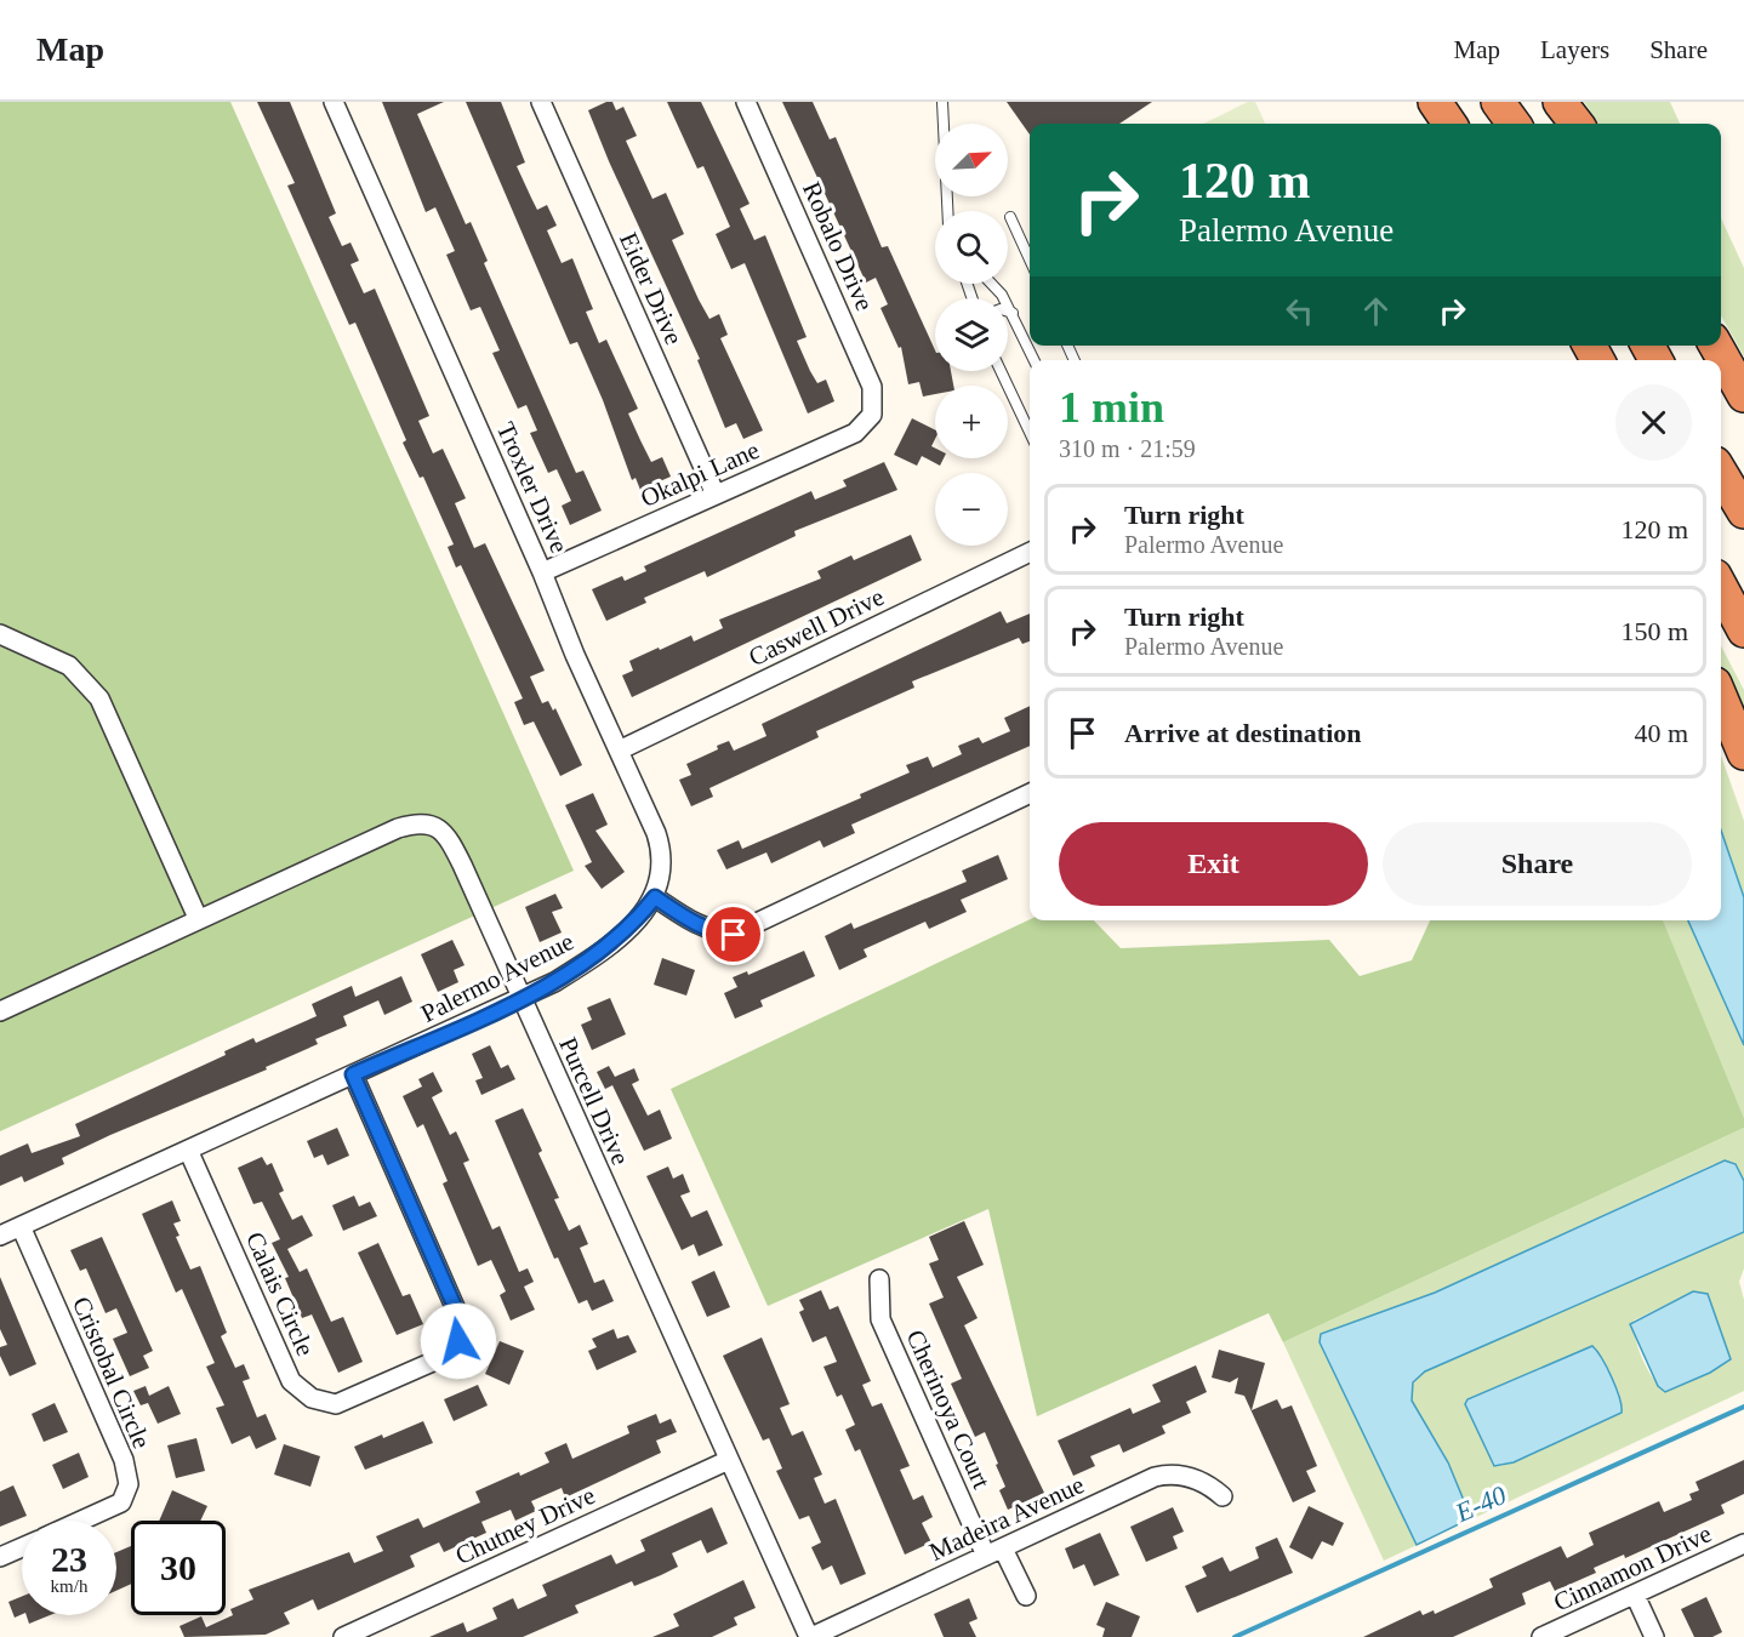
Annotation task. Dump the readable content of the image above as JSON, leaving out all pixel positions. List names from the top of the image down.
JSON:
{
  "streets": {
    "street": [
      "Robalo Drive",
      "Eider Drive",
      "Okalpi Lane",
      "Troxler Drive",
      "Caswell Drive",
      "Palermo Avenue",
      "Purcell Drive",
      "Calais Circle",
      "Cristobal Circle",
      "Cherinoya Court",
      "Madeira Avenue",
      "Chutney Drive",
      "Cinnamon Drive"
    ]
  },
  "crossings": [
    ["Robalo Drive", "Okalpi Lane"],
    ["Eider Drive", "Okalpi Lane"],
    ["Okalpi Lane", "Troxler Drive"],
    ["Troxler Drive", "Caswell Drive"],
    ["Troxler Drive", "Palermo Avenue"],
    ["Palermo Avenue", "Purcell Drive"],
    ["Palermo Avenue", "Calais Circle"],
    ["Palermo Avenue", "Cristobal Circle"],
    ["Purcell Drive", "Madeira Avenue"],
    ["Purcell Drive", "Chutney Drive"],
    ["Cherinoya Court", "Madeira Avenue"]
  ],
  "water": ["E-40"],
  "north": "top right",
  "page": {
    "header": "Map",
    "nav": ["Map", "Layers", "Share"],
    "map_buttons": ["+", "−"],
    "turn": ["120 m", "Palermo Avenue"],
    "heading": ["1 min", "310 m · 21:59"],
    "list": [
      {
        "name": "Turn right",
        "note": "Palermo Avenue",
        "value": "120 m"
      },
      {
        "name": "Turn right",
        "note": "Palermo Avenue",
        "value": "150 m"
      },
      {
        "name": "Arrive at destination",
        "value": "40 m"
      }
    ],
    "buttons": ["Exit", "Share"],
    "speed": "23 km/h",
    "limit": "30"
  }
}
